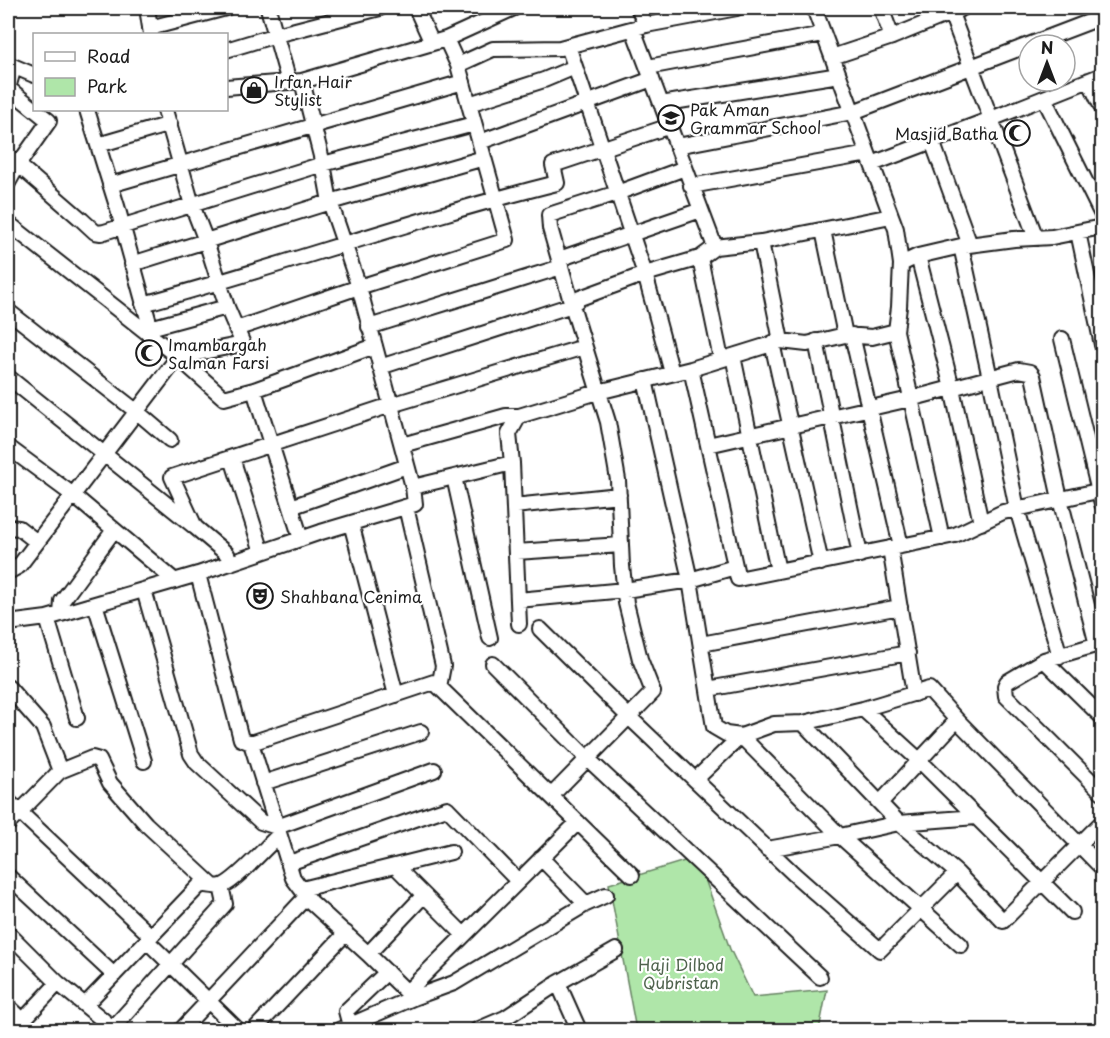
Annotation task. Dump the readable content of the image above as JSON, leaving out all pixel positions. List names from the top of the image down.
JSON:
{
  "parks": ["Haji Dilbod Qubristan"],
  "places": {
    "shop": ["Irfan Hair Stylist"],
    "school or university": ["Pak Aman Grammar School"],
    "mosque": ["Masjid Batha", "Imambargah Salman Farsi"],
    "theatre": ["Shahbana Cenima"]
  },
  "legend": ["Road", "Park"],
  "north": "top"
}
